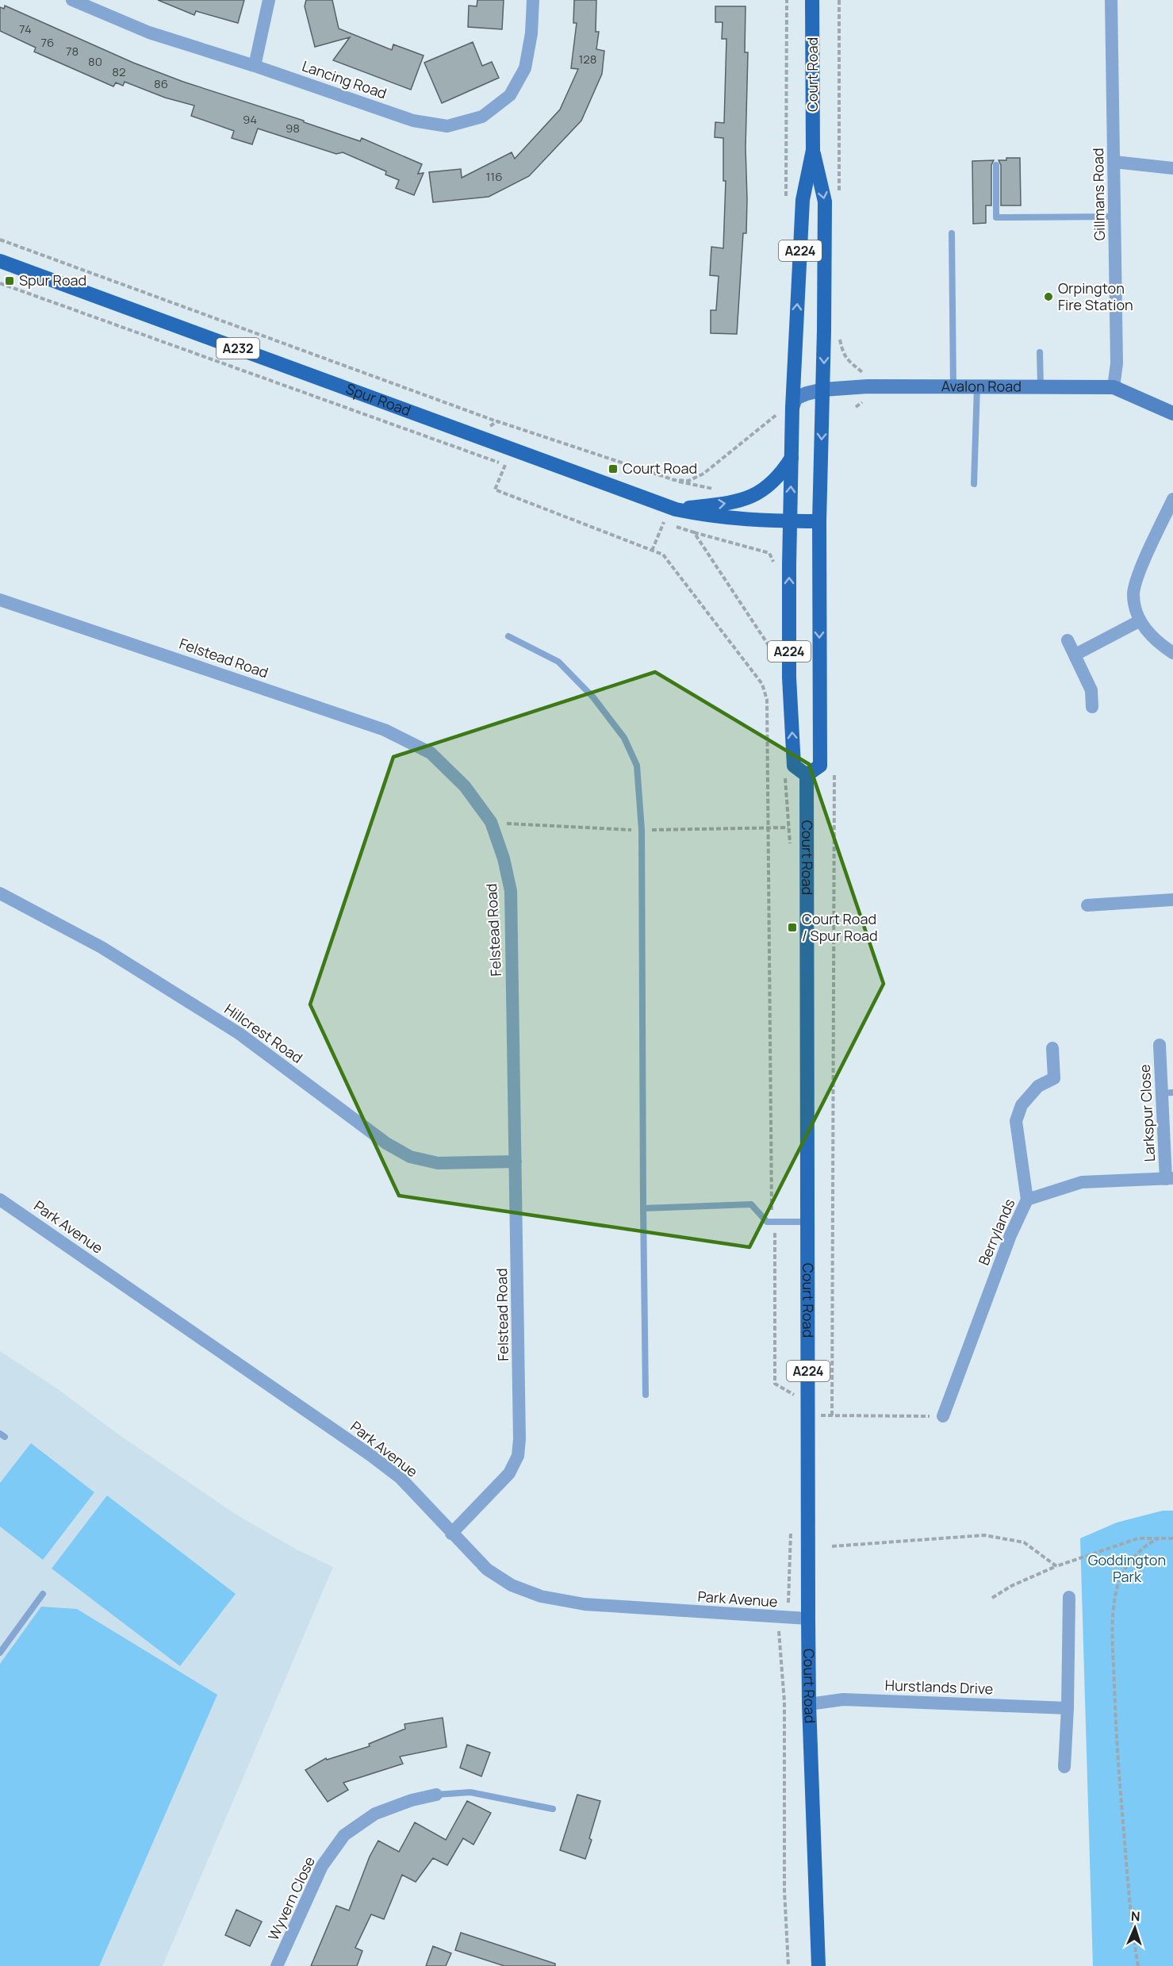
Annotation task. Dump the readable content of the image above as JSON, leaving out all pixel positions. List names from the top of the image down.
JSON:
{
  "streets": {
    "main road": [
      "Court Road",
      "A224",
      "A232",
      "Spur Road"
    ],
    "street": [
      "Lancing Road",
      "Gillmans Road",
      "Avalon Road",
      "Felstead Road",
      "Hillcrest Road",
      "Larkspur Close",
      "Park Avenue",
      "Berrylands",
      "Hurstlands Drive",
      "Wyvern Close"
    ]
  },
  "crossings": [
    ["Court Road", "Avalon Road"],
    ["Court Road", "Spur Road"],
    ["Court Road", "Park Avenue"],
    ["Court Road", "Hurstlands Drive"],
    ["Gillmans Road", "Avalon Road"],
    ["Felstead Road", "Hillcrest Road"],
    ["Felstead Road", "Park Avenue"],
    ["Larkspur Close", "Berrylands"]
  ],
  "parks": ["Goddington Park"],
  "places": {
    "transit": ["Spur Road", "Court Road", "Court Road / Spur Road"],
    "other": ["Orpington Fire Station"]
  },
  "house_numbers": [
    "74",
    "76",
    "78",
    "128",
    "80",
    "82",
    "86",
    "94",
    "98",
    "116"
  ],
  "north": "top"
}
